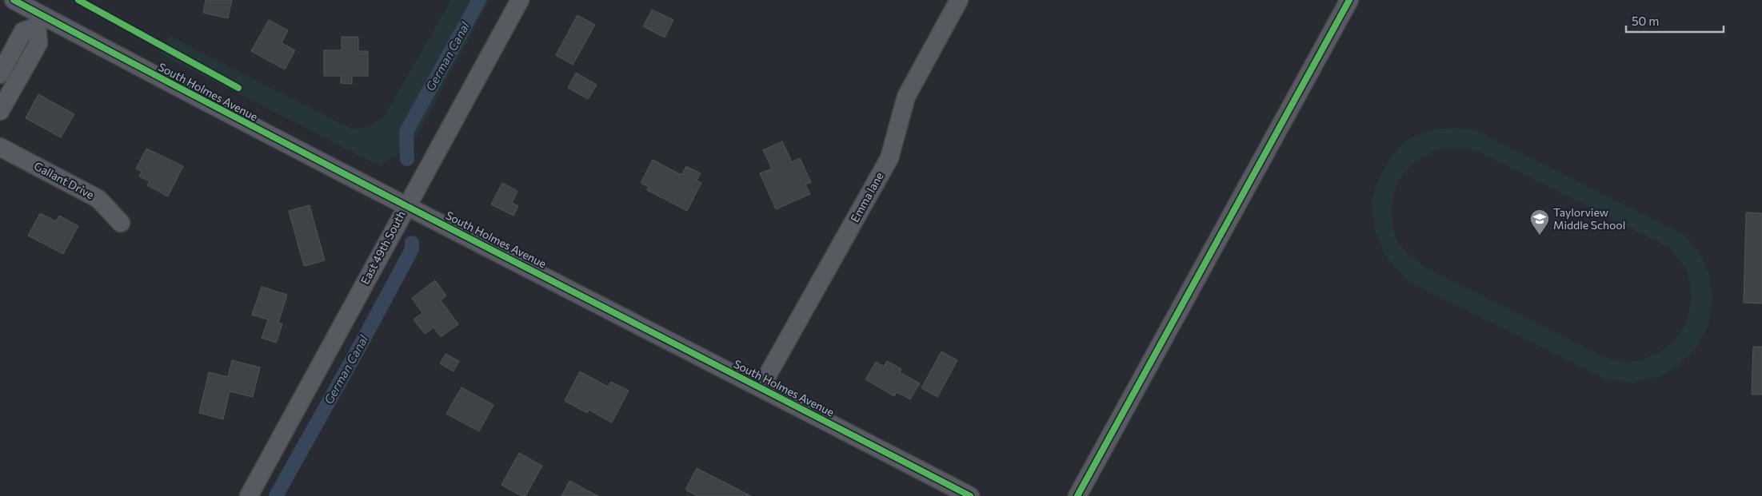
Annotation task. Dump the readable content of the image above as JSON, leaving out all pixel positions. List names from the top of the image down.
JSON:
{
  "streets": {
    "street": [
      "South Holmes Avenue",
      "Gallant Drive",
      "Emma lane",
      "East 49th South"
    ]
  },
  "crossings": [
    ["South Holmes Avenue", "Emma lane"],
    ["South Holmes Avenue", "East 49th South"]
  ],
  "water": ["German Canal"],
  "places": {
    "school or university": ["Taylorview Middle School"]
  },
  "scale_bar": "50 m"
}
